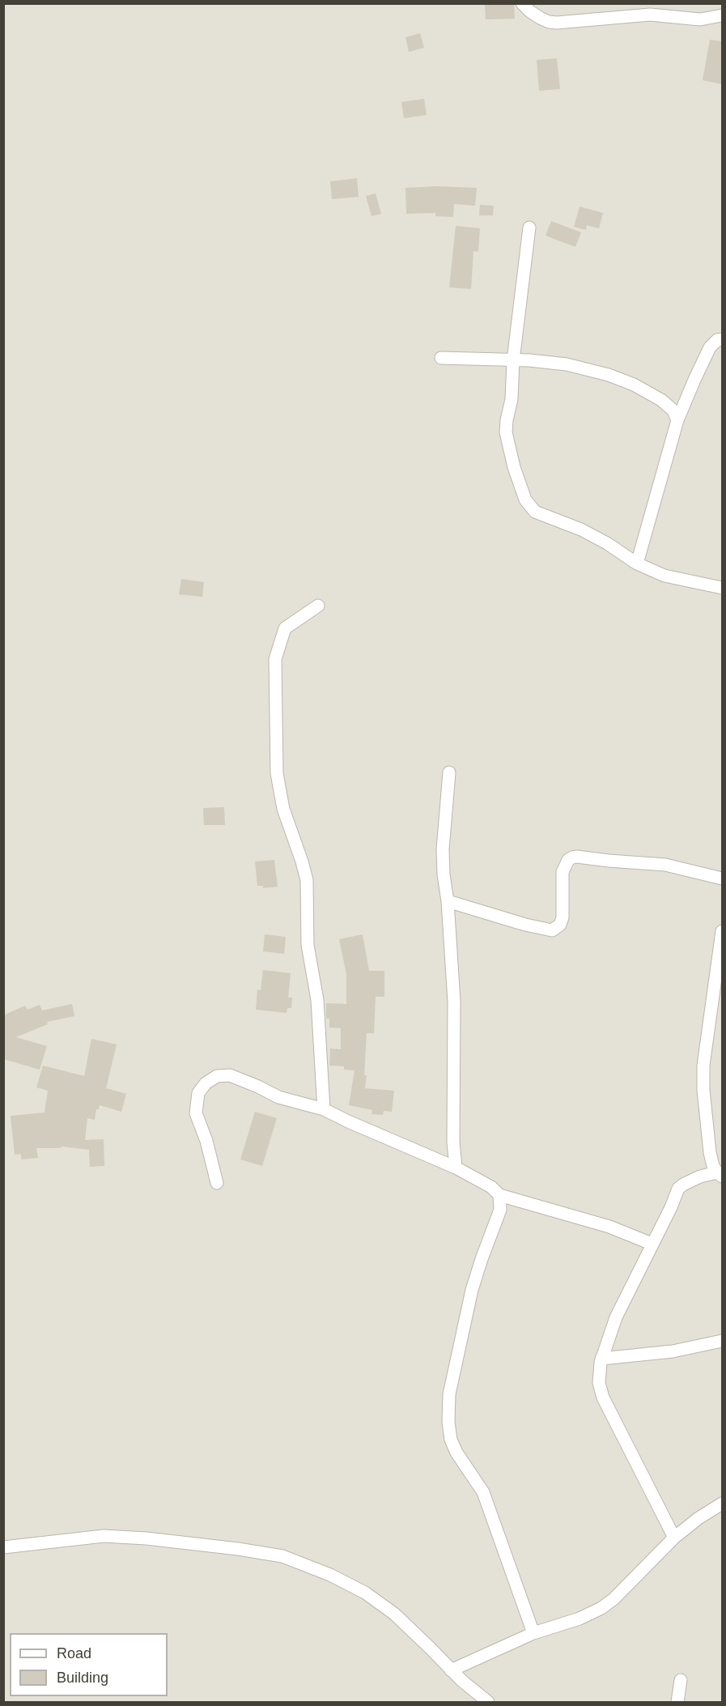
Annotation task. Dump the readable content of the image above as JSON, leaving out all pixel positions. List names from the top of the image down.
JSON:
{
  "legend": ["Road", "Building"]
}
